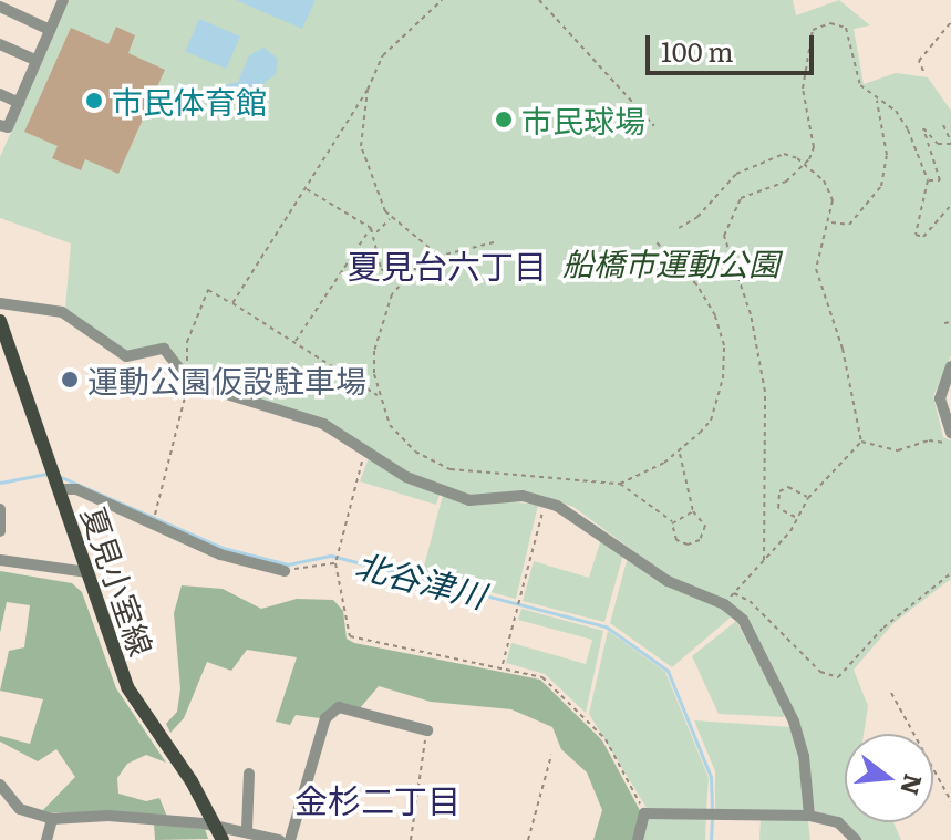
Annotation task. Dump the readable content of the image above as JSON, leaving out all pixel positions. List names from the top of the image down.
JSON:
{
  "streets": {
    "main road": ["夏見小室線"]
  },
  "districts": ["夏見台六丁目", "金杉二丁目"],
  "water": ["北谷津川"],
  "parks": ["船橋市運動公園"],
  "places": ["市民体育館", "市民球場", "運動公園仮設駐車場"],
  "scale_bar": "100 m",
  "north": "right"
}
